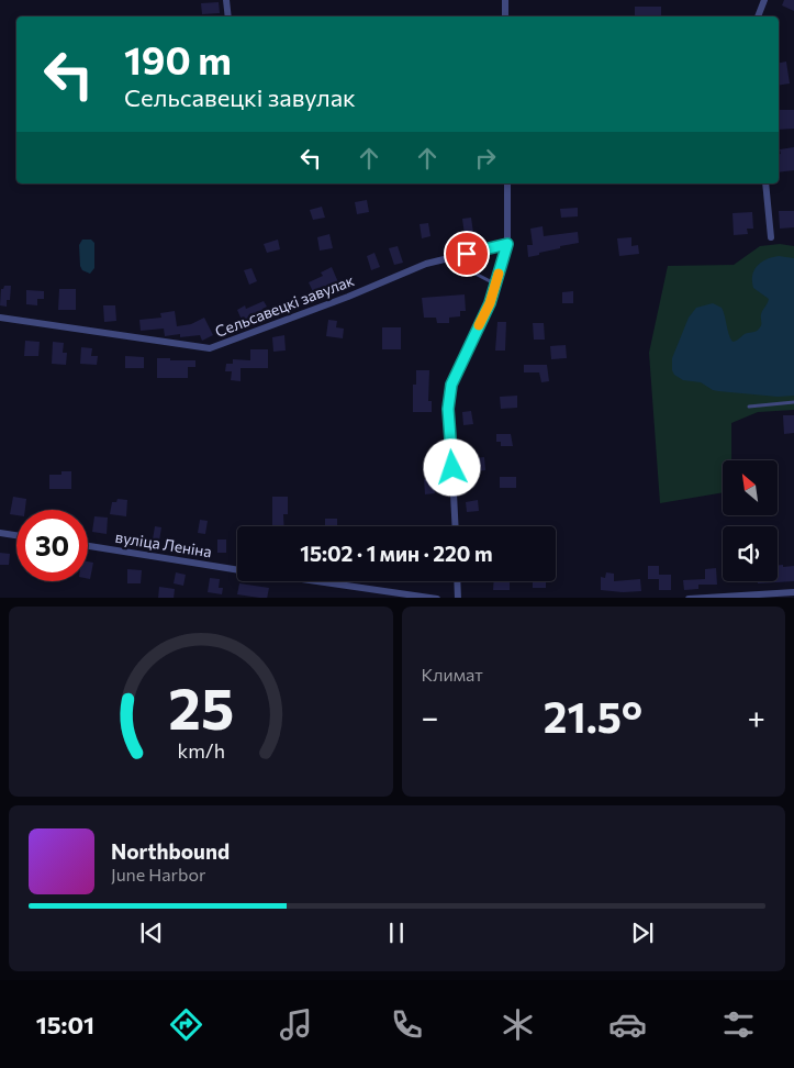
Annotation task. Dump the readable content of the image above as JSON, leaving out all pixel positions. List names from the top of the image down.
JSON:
{
  "streets": {
    "street": ["Сельсавецкі завулак", "вуліца Леніна"]
  },
  "north": "top left",
  "page": {
    "turn": ["190 m", "Сельсавецкі завулак"],
    "limit": "30",
    "trip": "15:02 · 1 мин · 220 m",
    "tile": "Климат",
    "heat": ["−", "21.5°", "+"],
    "song": ["Northbound", "June Harbor"],
    "tabs": "15:01",
    "gauge": ["25", "km/h"]
  }
}
